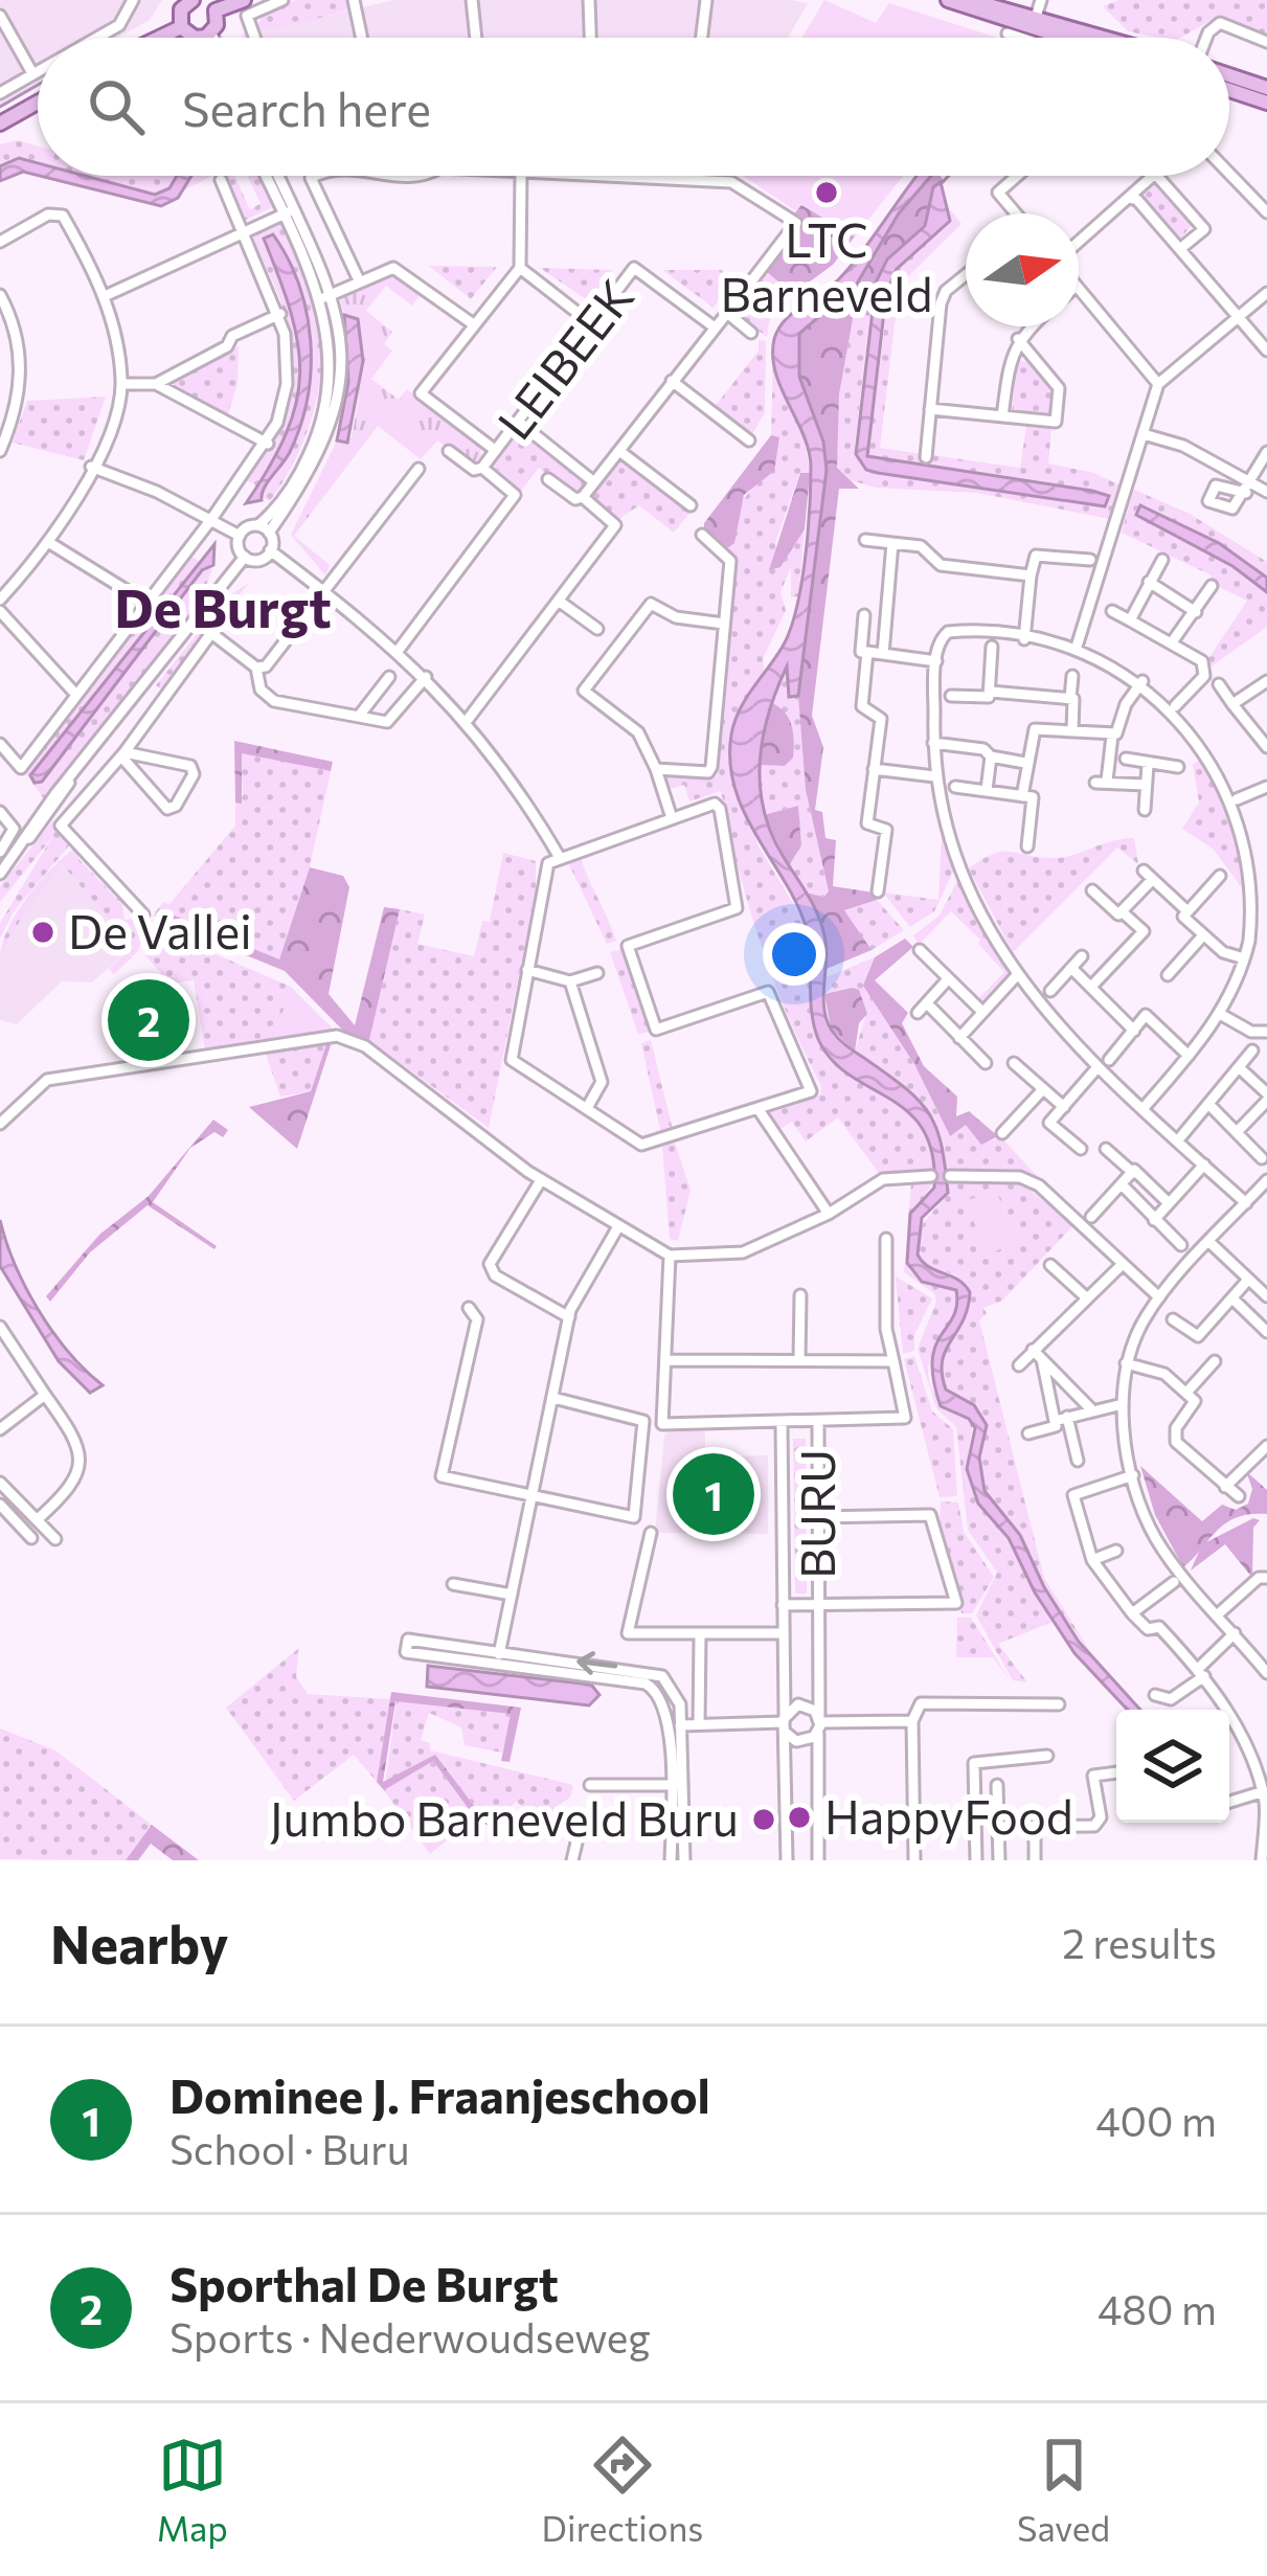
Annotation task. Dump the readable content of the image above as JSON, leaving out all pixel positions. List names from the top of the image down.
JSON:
{
  "streets": {
    "street": ["LEIBEEK", "BURU"]
  },
  "districts": ["De Burgt"],
  "places": [
    "LTC Barneveld",
    "De Vallei",
    "HappyFood",
    "Jumbo Barneveld Buru"
  ],
  "north": "right",
  "page": {
    "search": "Search here",
    "pins": ["2", "1"],
    "heading": ["Nearby", "2 results"],
    "list": [
      {
        "mark": "1",
        "name": "Dominee J. Fraanjeschool",
        "note": "School · Buru",
        "value": "400 m"
      },
      {
        "mark": "2",
        "name": "Sporthal De Burgt",
        "note": "Sports · Nederwoudseweg",
        "value": "480 m"
      }
    ],
    "nav": ["Map", "Directions", "Saved"]
  }
}
